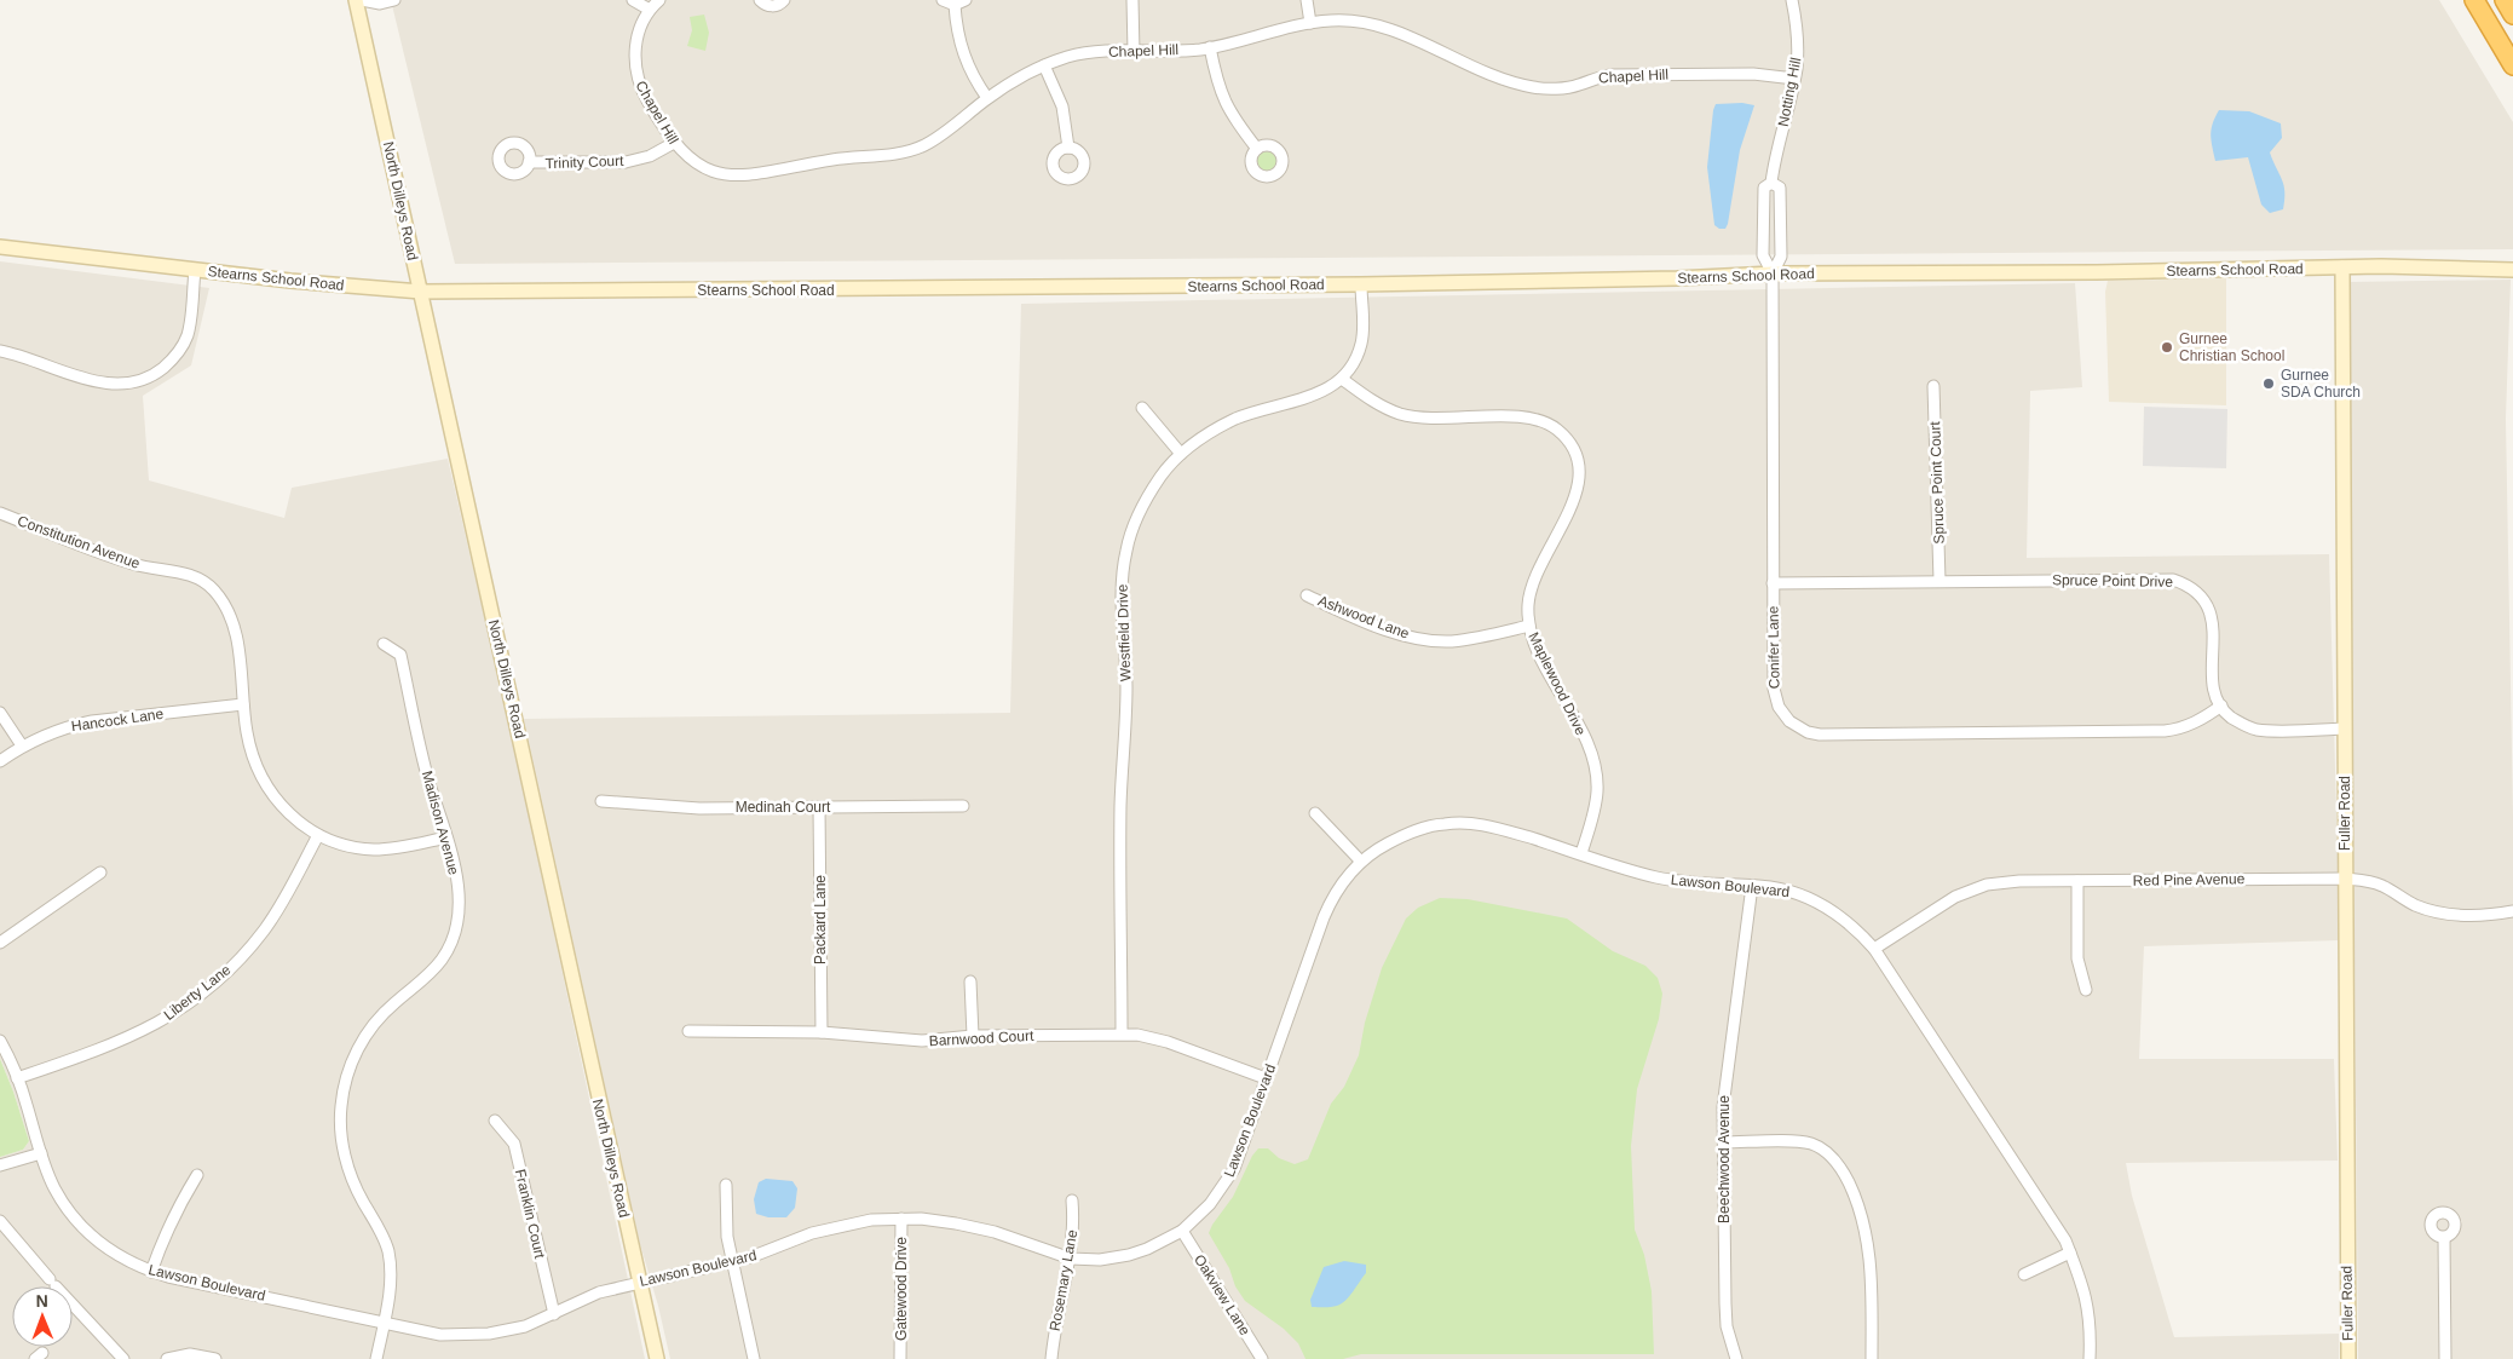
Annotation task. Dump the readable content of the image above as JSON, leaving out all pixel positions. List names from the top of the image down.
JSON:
{
  "streets": {
    "main road": ["North Dilleys Road", "Stearns School Road", "Fuller Road"],
    "street": [
      "Chapel Hill",
      "Notting Hill",
      "Trinity Court",
      "Spruce Point Court",
      "Constitution Avenue",
      "Spruce Point Drive",
      "Ashwood Lane",
      "Westfield Drive",
      "Conifer Lane",
      "Maplewood Drive",
      "Hancock Lane",
      "Medinah Court",
      "Madison Avenue",
      "Red Pine Avenue",
      "Lawson Boulevard",
      "Packard Lane",
      "Liberty Lane",
      "Barnwood Court",
      "Beechwood Avenue",
      "Franklin Court",
      "Rosemary Lane",
      "Gatewood Drive",
      "Oakview Lane"
    ]
  },
  "crossings": [
    ["Chapel Hill", "Notting Hill"],
    ["Chapel Hill", "Trinity Court"],
    ["Notting Hill", "Stearns School Road"],
    ["Notting Hill", "Conifer Lane"],
    ["North Dilleys Road", "Stearns School Road"],
    ["North Dilleys Road", "Lawson Boulevard"],
    ["Stearns School Road", "Westfield Drive"],
    ["Stearns School Road", "Conifer Lane"],
    ["Stearns School Road", "Fuller Road"],
    ["Spruce Point Court", "Spruce Point Drive"],
    ["Constitution Avenue", "Hancock Lane"],
    ["Constitution Avenue", "Madison Avenue"],
    ["Constitution Avenue", "Liberty Lane"],
    ["Spruce Point Drive", "Conifer Lane"],
    ["Ashwood Lane", "Maplewood Drive"],
    ["Westfield Drive", "Maplewood Drive"],
    ["Westfield Drive", "Barnwood Court"],
    ["Maplewood Drive", "Lawson Boulevard"],
    ["Medinah Court", "Packard Lane"],
    ["Fuller Road", "Red Pine Avenue"],
    ["Madison Avenue", "Lawson Boulevard"],
    ["Red Pine Avenue", "Lawson Boulevard"],
    ["Lawson Boulevard", "Liberty Lane"],
    ["Lawson Boulevard", "Barnwood Court"],
    ["Lawson Boulevard", "Beechwood Avenue"],
    ["Lawson Boulevard", "Franklin Court"],
    ["Lawson Boulevard", "Rosemary Lane"],
    ["Lawson Boulevard", "Gatewood Drive"],
    ["Lawson Boulevard", "Oakview Lane"],
    ["Packard Lane", "Barnwood Court"]
  ],
  "places": ["Gurnee Christian School", "Gurnee SDA Church"],
  "north": "top"
}
